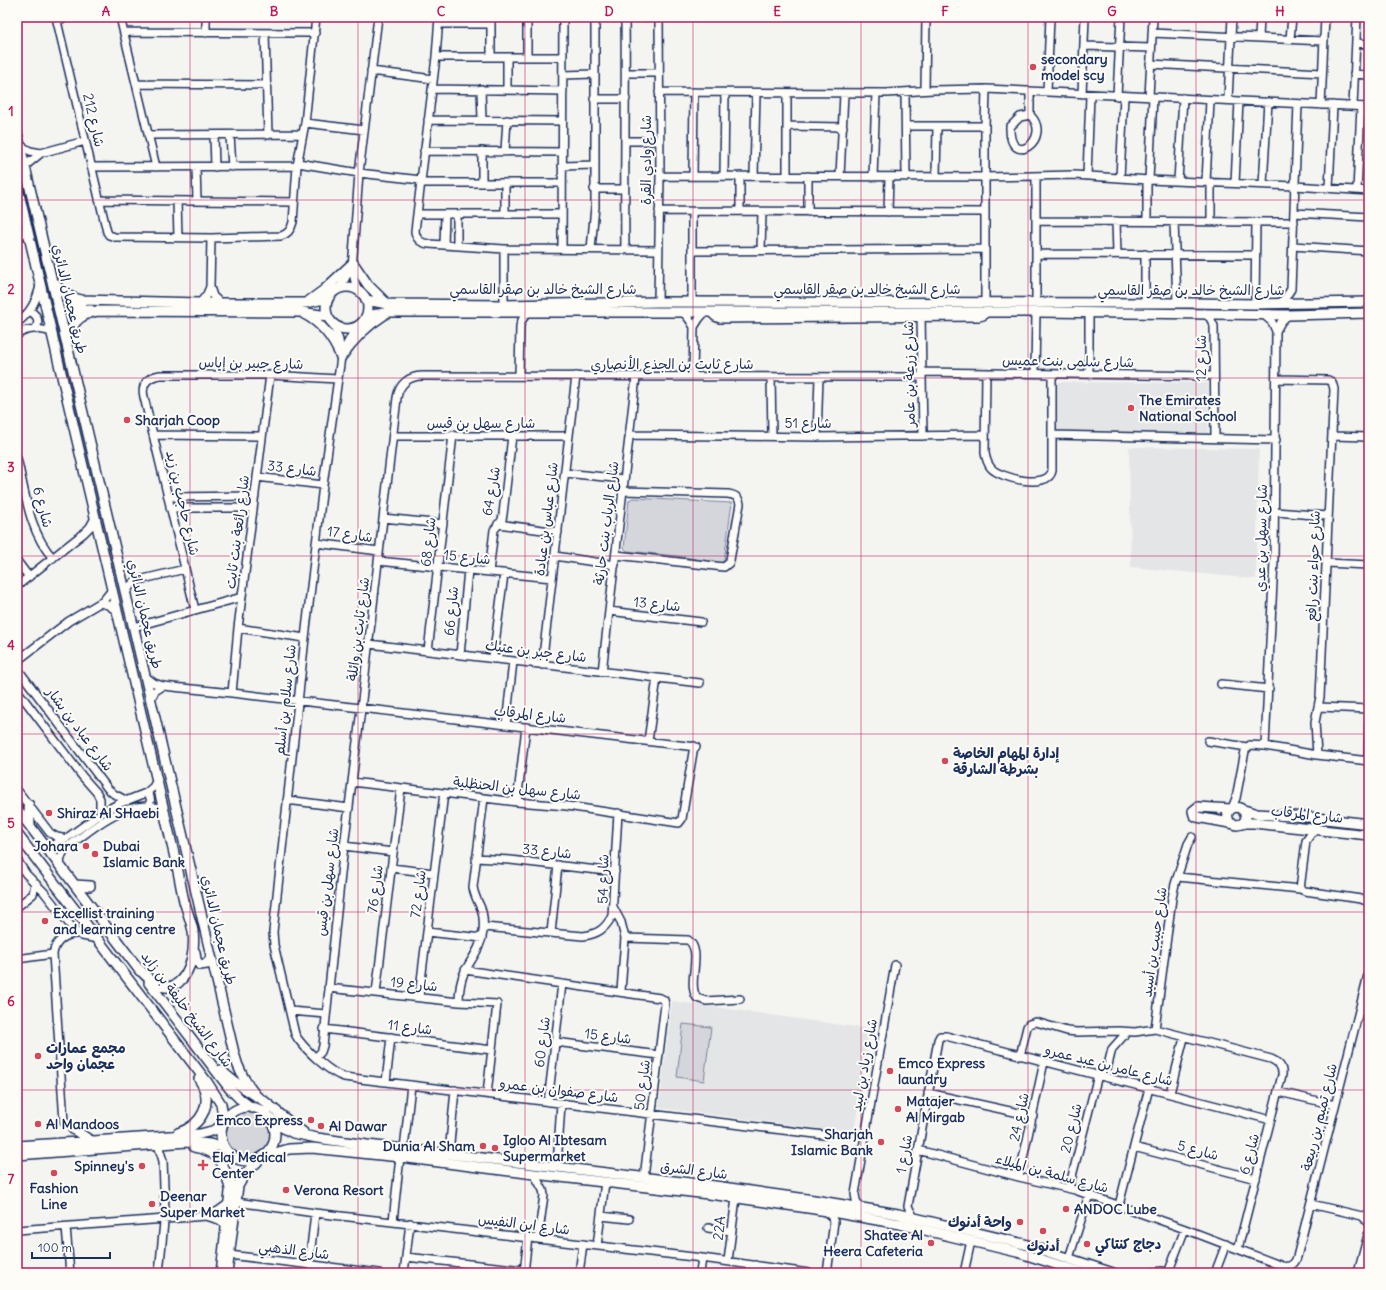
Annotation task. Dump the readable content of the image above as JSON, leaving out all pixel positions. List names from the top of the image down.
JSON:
{
  "streets": {
    "main road": [
      "شارع الشيخ خالد بن صقر القاسمي",
      "طريق عجمان الدائري",
      "شارع المرقاب",
      "شارع الشيخ خليفة بن زايد",
      "شارع الشرق"
    ],
    "street": [
      "212 شارع",
      "شارع وادي القرة",
      "شارع 12",
      "شارع سلمى بنت عميس",
      "شارع جبير بن إياس",
      "شارع ثابت بن الجذع الأنصاري",
      "شارع زرعة بن عامر",
      "شارع سهل بن قيس",
      "شارع 51",
      "شارع 33",
      "شارع 64",
      "شارع حاجب بن زيد",
      "شارع 6",
      "شارع عباس بن عبادة",
      "شارع الرباب بنت حارثة",
      "شارع رائعة بنت ثابت",
      "شارع 17",
      "شارع سهل بن عدي",
      "شارع 68",
      "شارع 15",
      "شارع حواء بنت رافع",
      "شارع 13",
      "شارع 66",
      "شارع ثابت بن وائلة",
      "شارع جبر بن عتيك",
      "شارع سلام بن أسلم",
      "شارع عباد بن بشار",
      "شارع سهل بن الحنظلية",
      "شارع 54",
      "شارع 76",
      "شارع 72",
      "شارع حبيب بن أسيد",
      "شارع 19",
      "شارع 11",
      "شارع 60",
      "شارع زياد بن لبيد",
      "شارع عامر بن عبد عمرو",
      "شارع 50",
      "شارع صفوان بن عمرو",
      "شارع 24",
      "شارع تميم بن ربيعة",
      "شارع 20",
      "شارع 5",
      "شارع 1",
      "شارع سلمة بن الميلاء",
      "شارع ابن النفيس",
      "22A",
      "شارع الذهبي"
    ]
  },
  "crossings": [
    ["شارع وادي القرة", "شارع الشيخ خالد بن صقر القاسمي"],
    ["شارع الشيخ خالد بن صقر القاسمي", "شارع 12"],
    ["شارع الشيخ خالد بن صقر القاسمي", "شارع زرعة بن عامر"],
    ["شارع الشيخ خالد بن صقر القاسمي", "شارع سلام بن أسلم"],
    ["طريق عجمان الدائري", "شارع الشيخ خليفة بن زايد"],
    ["شارع 12", "شارع سلمى بنت عميس"],
    ["شارع سلمى بنت عميس", "شارع ثابت بن الجذع الأنصاري"],
    ["شارع سلمى بنت عميس", "شارع زرعة بن عامر"],
    ["شارع جبير بن إياس", "شارع حاجب بن زيد"],
    ["شارع جبير بن إياس", "شارع رائعة بنت ثابت"],
    ["شارع جبير بن إياس", "شارع سلام بن أسلم"],
    ["شارع ثابت بن الجذع الأنصاري", "شارع زرعة بن عامر"],
    ["شارع ثابت بن الجذع الأنصاري", "شارع سهل بن قيس"],
    ["شارع ثابت بن الجذع الأنصاري", "شارع عباس بن عبادة"],
    ["شارع ثابت بن الجذع الأنصاري", "شارع الرباب بنت حارثة"],
    ["شارع زرعة بن عامر", "شارع 51"],
    ["شارع سهل بن قيس", "شارع 64"],
    ["شارع سهل بن قيس", "شارع عباس بن عبادة"],
    ["شارع سهل بن قيس", "شارع 68"],
    ["شارع سهل بن قيس", "شارع ثابت بن وائلة"],
    ["شارع سهل بن قيس", "شارع المرقاب"],
    ["شارع سهل بن قيس", "شارع سهل بن الحنظلية"],
    ["شارع سهل بن قيس", "شارع 19"],
    ["شارع سهل بن قيس", "شارع 11"],
    ["شارع سهل بن قيس", "شارع صفوان بن عمرو"],
    ["شارع 51", "شارع الرباب بنت حارثة"],
    ["شارع 33", "شارع رائعة بنت ثابت"],
    ["شارع 33", "شارع سلام بن أسلم"],
    ["شارع 33", "شارع 54"],
    ["شارع 64", "شارع 15"],
    ["شارع 6", "شارع عامر بن عبد عمرو"],
    ["شارع 6", "شارع 5"],
    ["شارع 6", "شارع سلمة بن الميلاء"],
    ["شارع عباس بن عبادة", "شارع 15"],
    ["شارع عباس بن عبادة", "شارع جبر بن عتيك"],
    ["شارع الرباب بنت حارثة", "شارع 13"],
    ["شارع الرباب بنت حارثة", "شارع جبر بن عتيك"],
    ["شارع 17", "شارع ثابت بن وائلة"],
    ["شارع 17", "شارع سلام بن أسلم"],
    ["شارع سهل بن عدي", "شارع حواء بنت رافع"],
    ["شارع 68", "شارع 15"],
    ["شارع 68", "شارع جبر بن عتيك"],
    ["شارع 15", "شارع 66"],
    ["شارع 15", "شارع ثابت بن وائلة"],
    ["شارع 15", "شارع 60"],
    ["شارع 15", "شارع 50"],
    ["شارع 66", "شارع جبر بن عتيك"],
    ["شارع ثابت بن وائلة", "شارع جبر بن عتيك"],
    ["شارع ثابت بن وائلة", "شارع المرقاب"],
    ["شارع سلام بن أسلم", "شارع المرقاب"],
    ["شارع سلام بن أسلم", "شارع صفوان بن عمرو"],
    ["شارع المرقاب", "شارع سهل بن الحنظلية"],
    ["شارع سهل بن الحنظلية", "شارع 54"],
    ["شارع سهل بن الحنظلية", "شارع 76"],
    ["شارع سهل بن الحنظلية", "شارع 72"],
    ["شارع 54", "شارع 50"],
    ["شارع 76", "شارع 19"],
    ["شارع 72", "شارع 19"],
    ["شارع 19", "شارع 11"],
    ["شارع الشيخ خليفة بن زايد", "شارع الشرق"],
    ["شارع 60", "شارع صفوان بن عمرو"],
    ["شارع زياد بن لبيد", "شارع الشرق"],
    ["شارع عامر بن عبد عمرو", "شارع 24"],
    ["شارع عامر بن عبد عمرو", "شارع 20"],
    ["شارع عامر بن عبد عمرو", "شارع 1"],
    ["شارع 50", "شارع صفوان بن عمرو"],
    ["شارع 50", "شارع الشرق"],
    ["شارع 24", "شارع سلمة بن الميلاء"],
    ["شارع تميم بن ربيعة", "شارع سلمة بن الميلاء"],
    ["شارع 20", "شارع سلمة بن الميلاء"],
    ["شارع 1", "شارع سلمة بن الميلاء"],
    ["شارع الشرق", "22A"],
    ["شارع ابن النفيس", "22A"]
  ],
  "places": {
    "other": [
      "secondary model scy",
      "The Emirates National School",
      "Sharjah Coop",
      "إدارة المهام الخاصة بشرطة الشارقة",
      "Shiraz Al SHaebi",
      "Johara",
      "Dubai Islamic Bank",
      "Excellist training and learning centre",
      "مجمع عمارات عجمان واحد",
      "Emco Express laundry",
      "Matajer Al Mirgab",
      "Emco Express",
      "Al Mandoos",
      "Al Dawar",
      "Sharjah Islamic Bank",
      "Dunia Al Sham",
      "Igloo Al Ibtesam Supermarket",
      "Spinney's",
      "Fashion Line",
      "Verona Resort",
      "Deenar Super Market",
      "ANDOC Lube",
      "واحة أدنوك",
      "أدنوك",
      "Shatee Al Heera Cafeteria",
      "دجاج كنتاكي"
    ],
    "health": ["Elaj Medical Center"]
  },
  "scale_bar": "100 m",
  "grid": {
    "columns": [
      "A",
      "B",
      "C",
      "D",
      "E",
      "F",
      "G",
      "H"
    ],
    "rows": [
      "1",
      "2",
      "3",
      "4",
      "5",
      "6",
      "7"
    ]
  }
}
